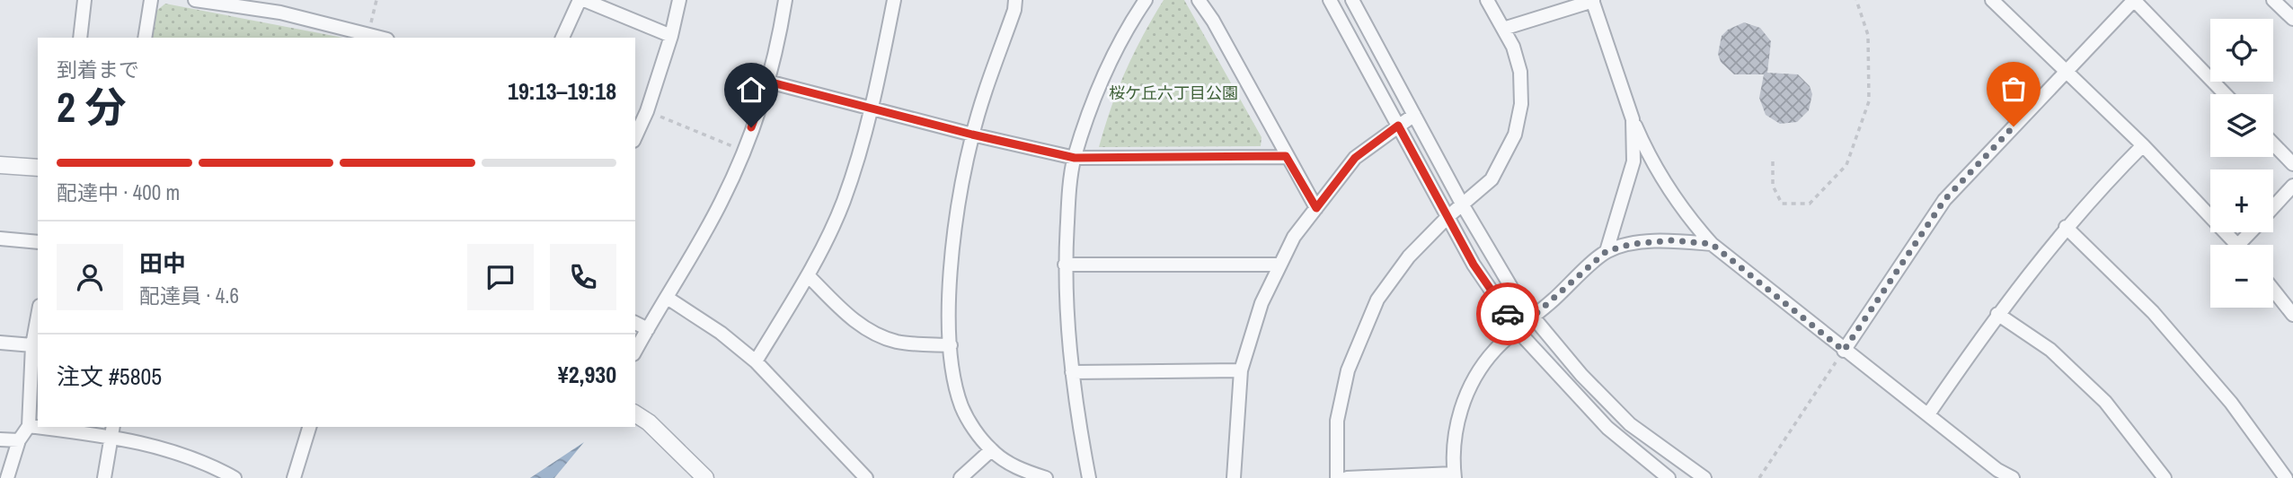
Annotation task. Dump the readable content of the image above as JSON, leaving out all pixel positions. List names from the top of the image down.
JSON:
{
  "parks": ["桜ケ丘六丁目公園"],
  "page": {
    "map_buttons": ["+", "−"],
    "heading": ["2 分", "到着まで", "19:13–19:18"],
    "panel": [
      "田中",
      "配達員 · 4.6",
      "注文 #5805",
      "¥2,930"
    ],
    "bar": "配達中 · 400 m"
  }
}
